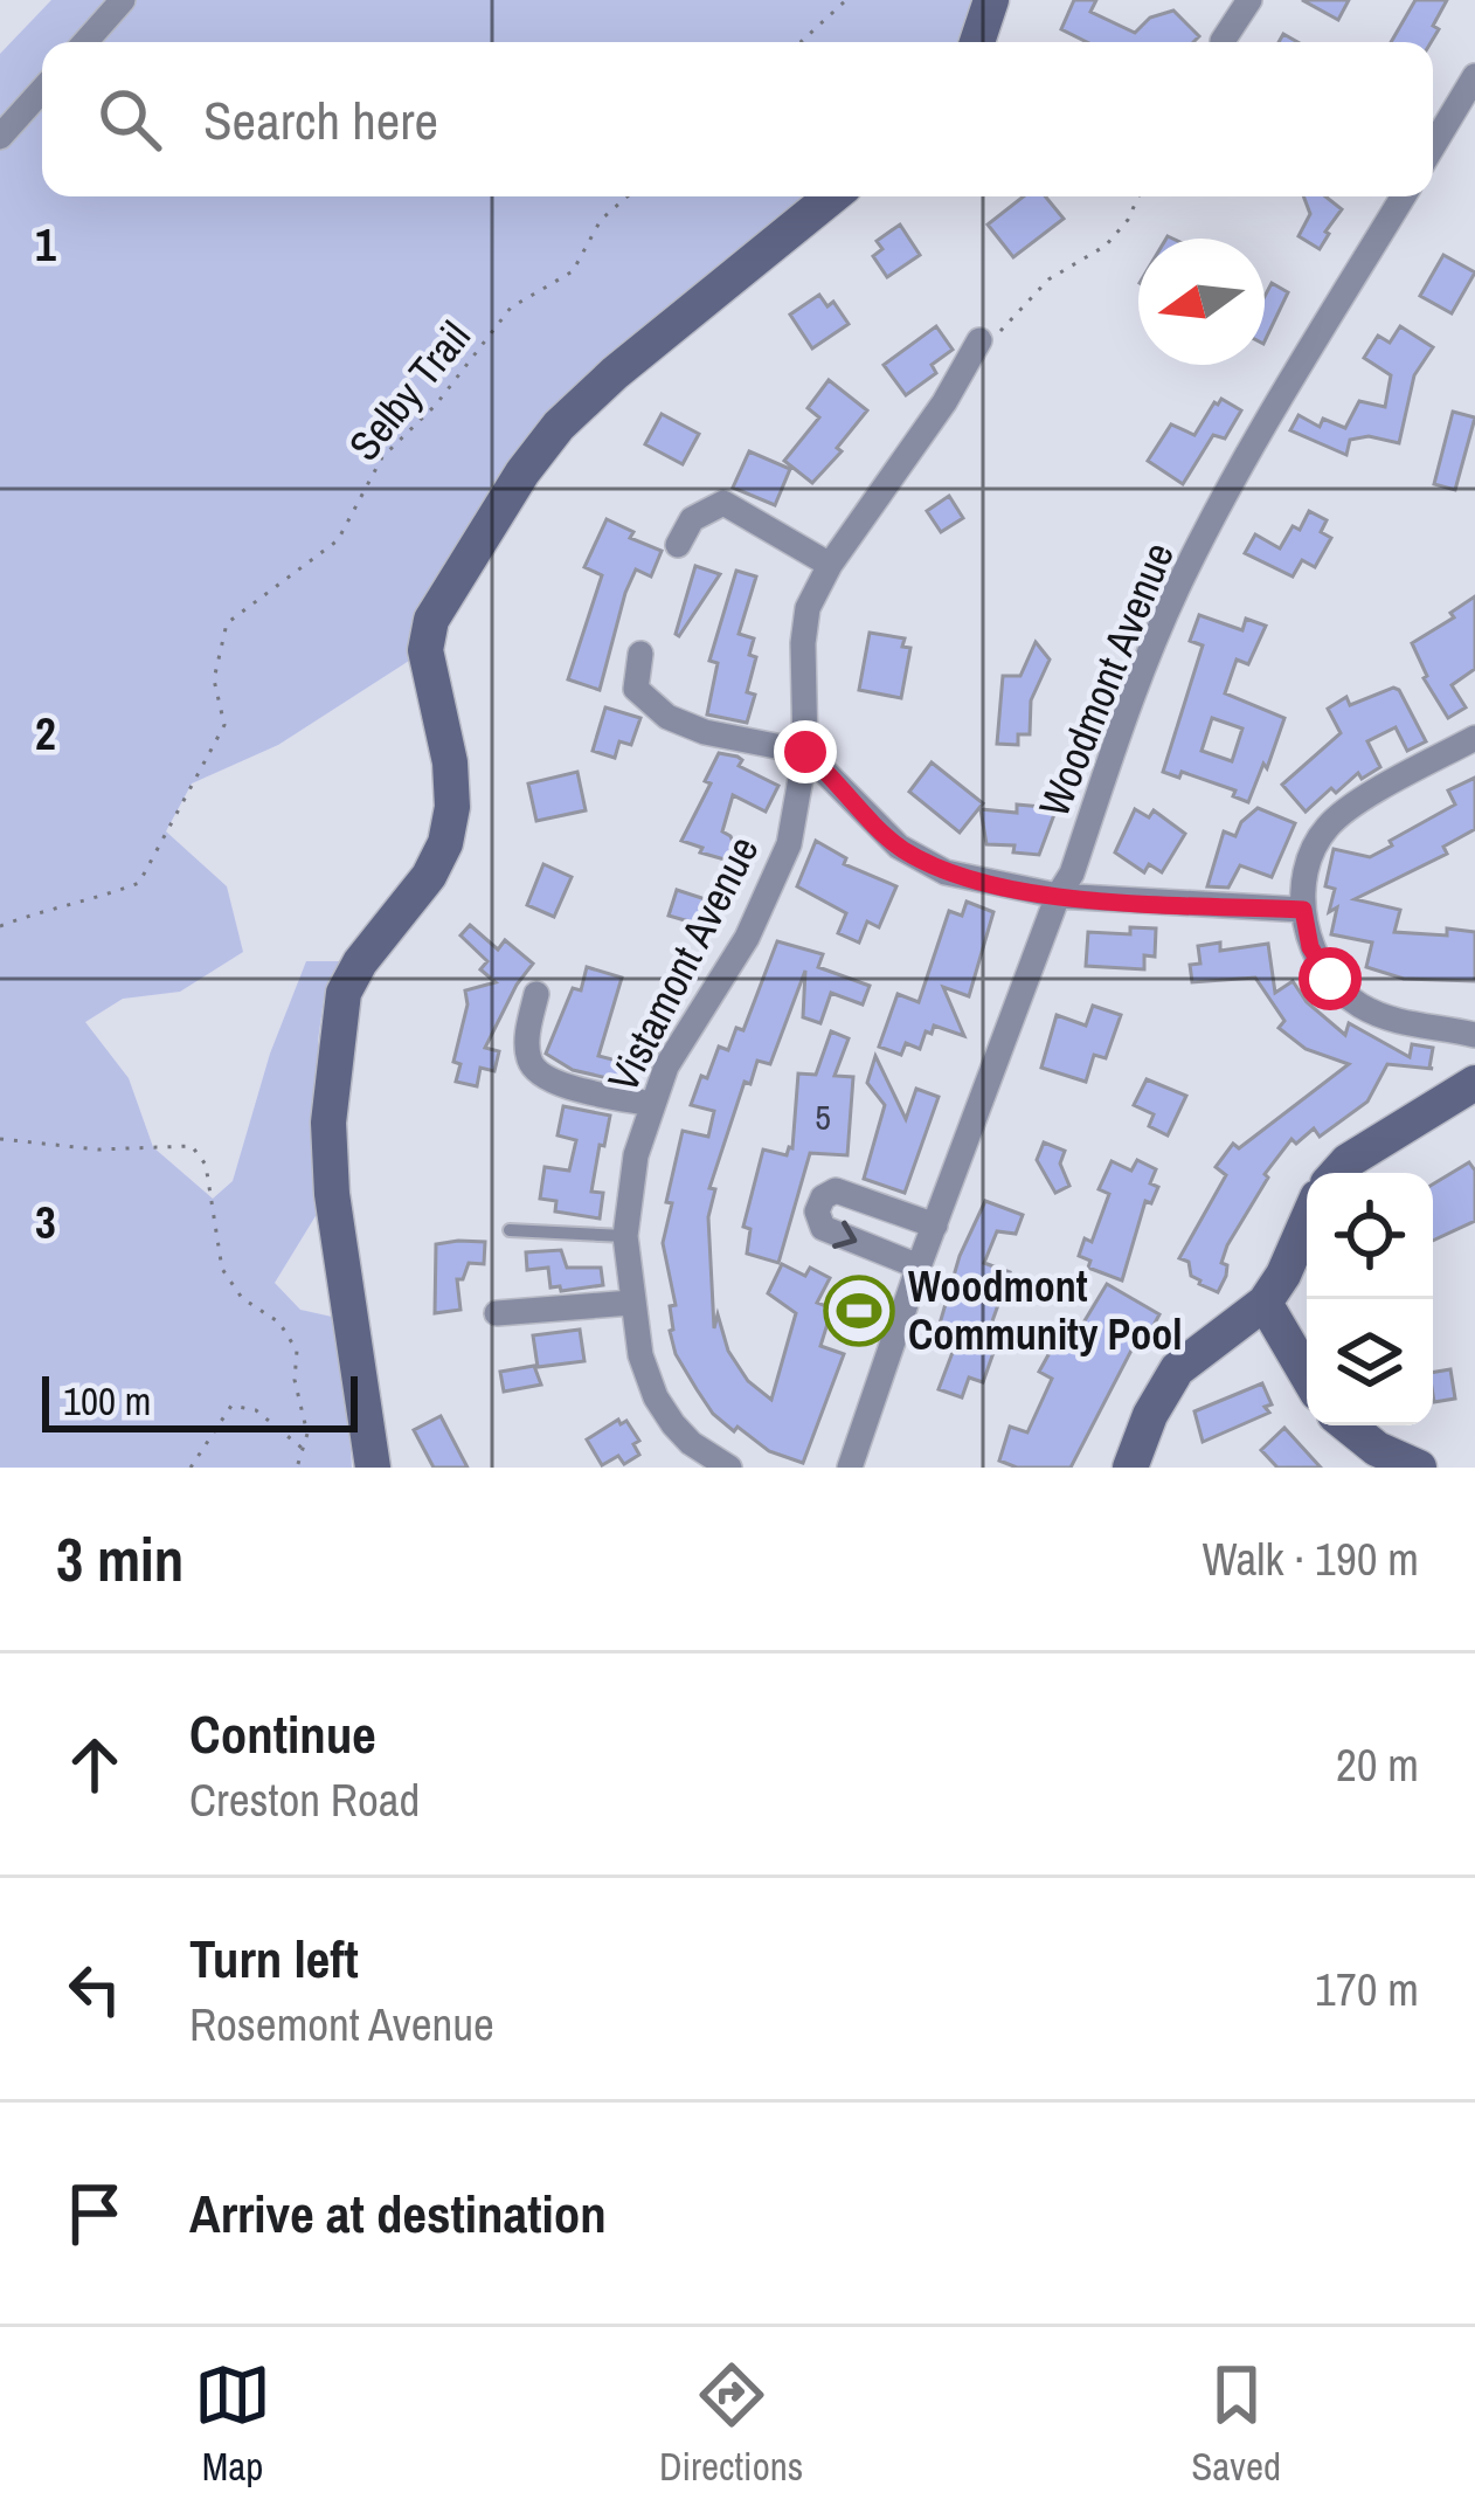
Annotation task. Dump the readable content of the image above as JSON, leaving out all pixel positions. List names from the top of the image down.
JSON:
{
  "streets": {
    "street": ["Woodmont Avenue", "Vistamont Avenue"],
    "path": ["Selby Trail"]
  },
  "places": {
    "sports": ["Woodmont Community Pool"]
  },
  "house_numbers": ["5"],
  "scale_bar": "100 m",
  "north": "left",
  "page": {
    "search": "Search here",
    "scale": "100 m",
    "heading": ["3 min", "Walk · 190 m"],
    "list": [
      ["Continue", "Creston Road", "20 m"],
      ["Turn left", "Rosemont Avenue", "170 m"],
      "Arrive at destination"
    ],
    "nav": ["Map", "Directions", "Saved"]
  },
  "grid": {
    "rows": ["1", "2", "3"]
  }
}
